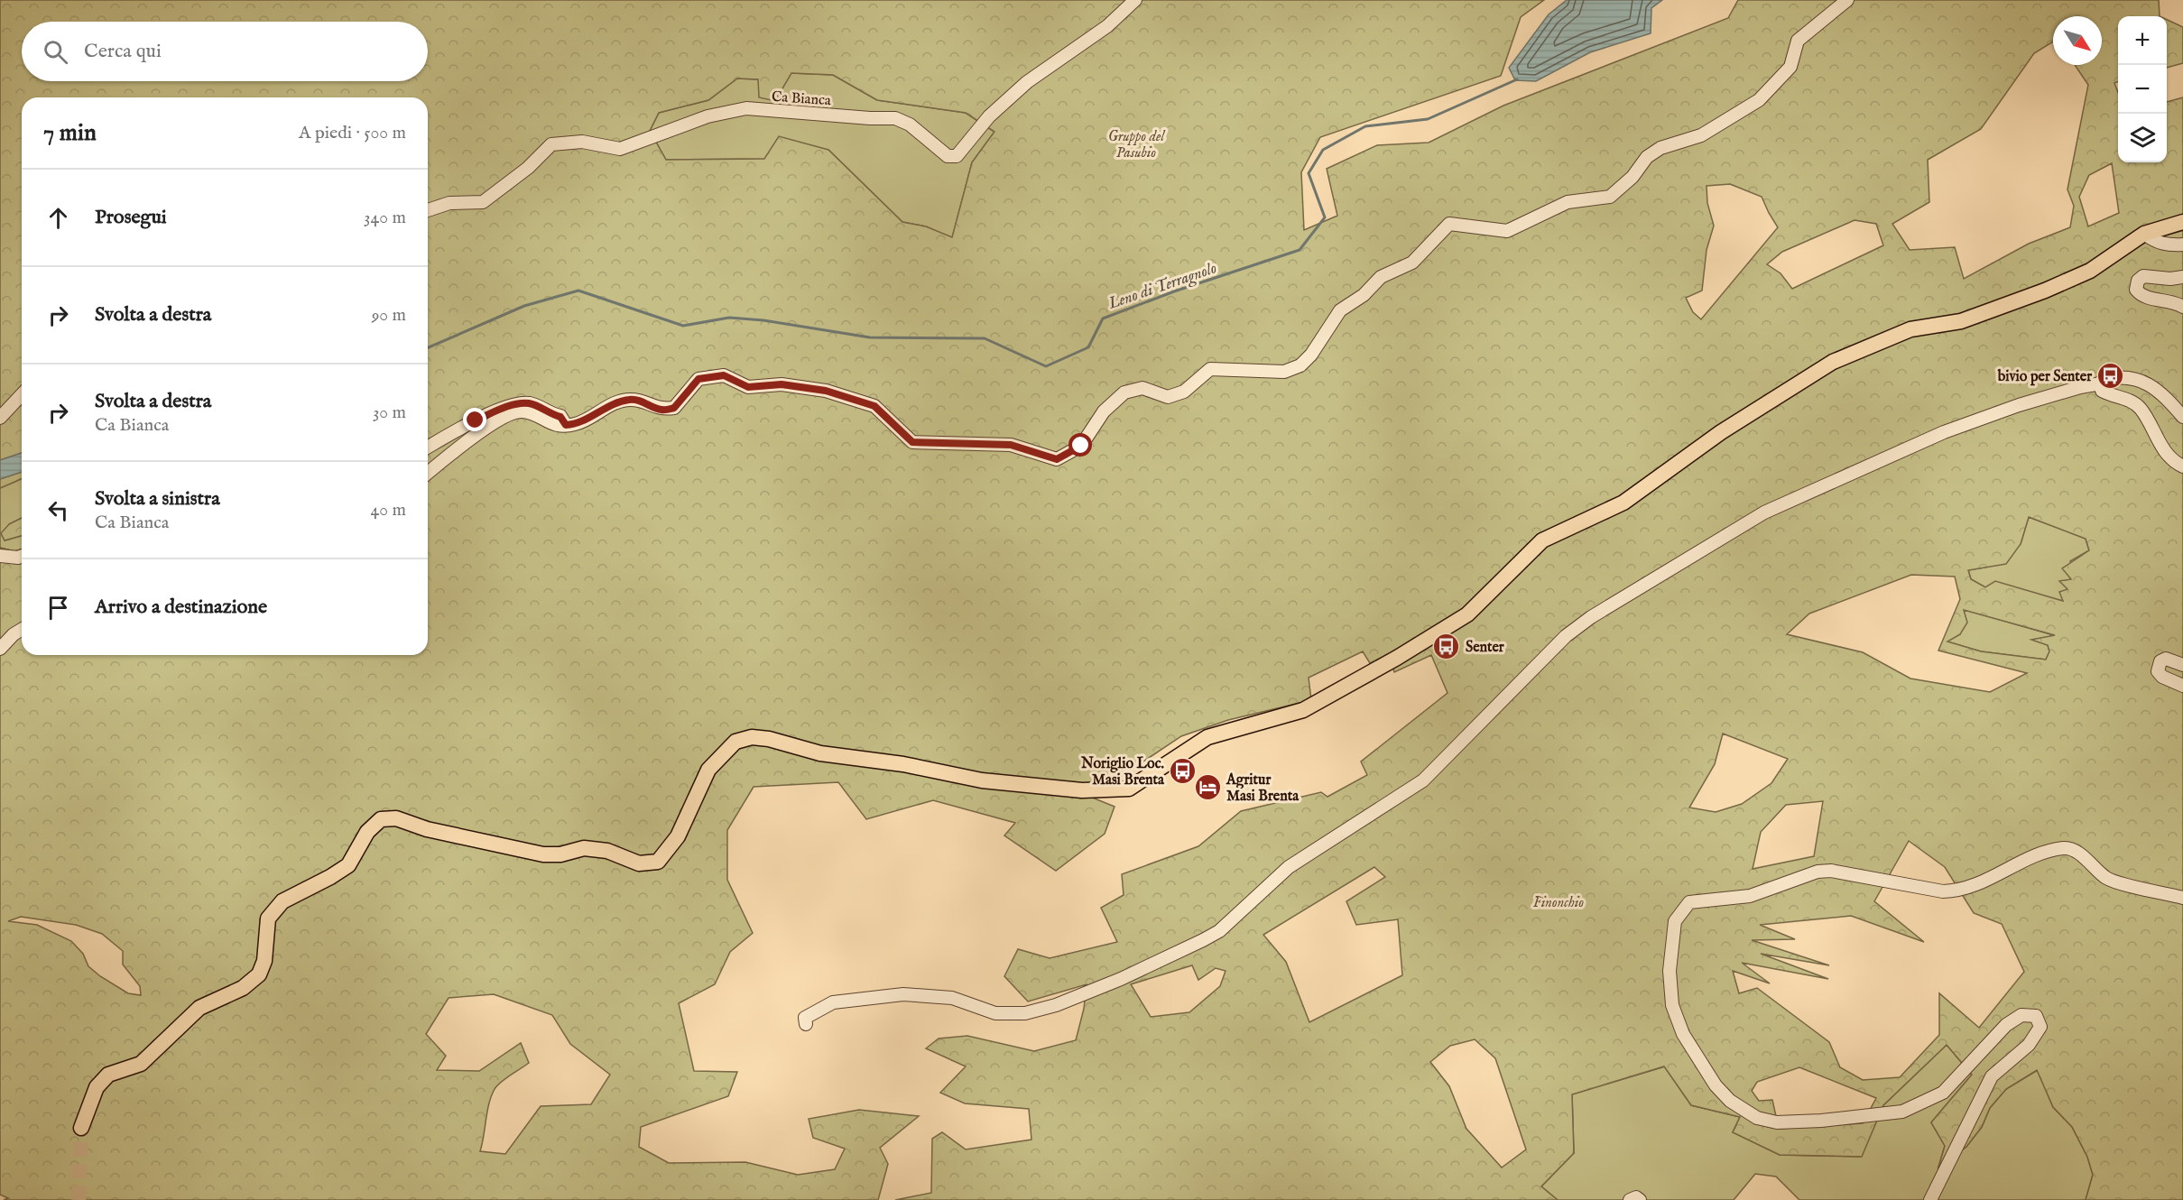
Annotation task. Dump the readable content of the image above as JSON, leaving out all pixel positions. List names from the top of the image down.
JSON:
{
  "streets": {
    "street": ["Ca Bianca"]
  },
  "water": ["Leno di Terragnolo"],
  "parks": ["Gruppo del Pasubio", "Finonchio"],
  "places": {
    "bus stop": ["bivio per Senter", "Senter", "Noriglio Loc. Masi Brenta"],
    "hotel": ["Agritur Masi Brenta"]
  },
  "north": "bottom right",
  "page": {
    "map_buttons": ["+", "−"],
    "search": "Cerca qui",
    "heading": ["7 min", "A piedi · 500 m"],
    "list": [
      ["Prosegui", "340 m"],
      ["Svolta a destra", "90 m"],
      ["Svolta a destra", "Ca Bianca", "30 m"],
      ["Svolta a sinistra", "Ca Bianca", "40 m"],
      "Arrivo a destinazione"
    ]
  }
}
